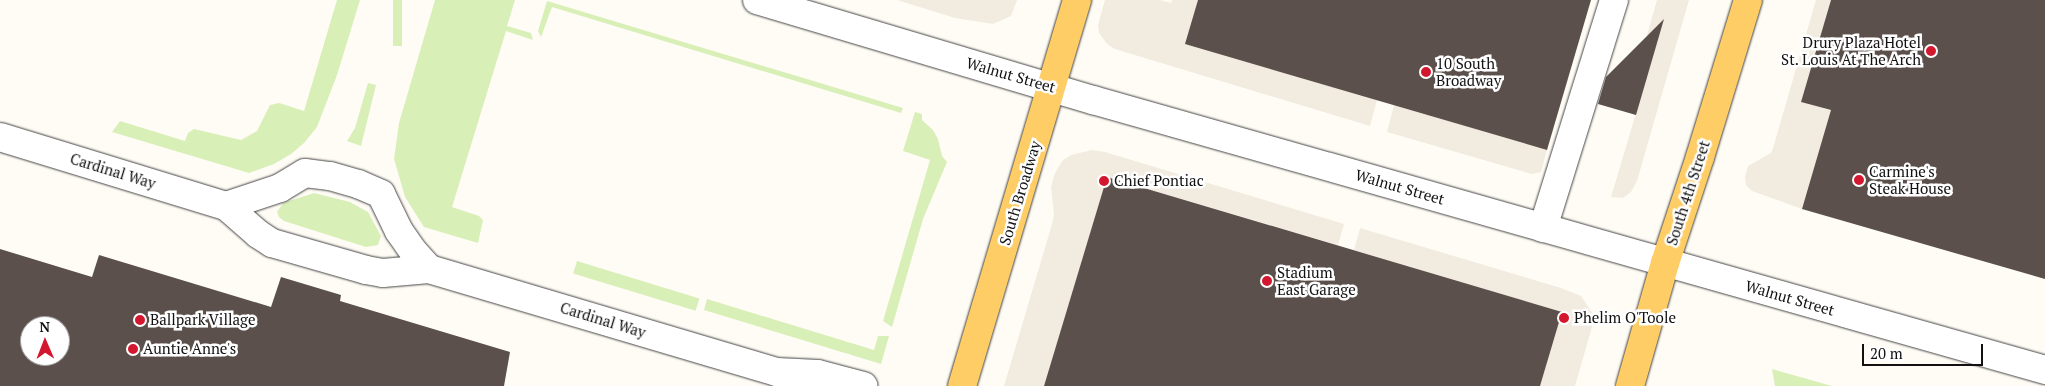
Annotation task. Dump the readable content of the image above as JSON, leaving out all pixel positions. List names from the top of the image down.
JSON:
{
  "streets": {
    "main road": ["South Broadway", "South 4th Street"],
    "street": ["Walnut Street", "Cardinal Way"]
  },
  "crossings": [
    ["Walnut Street", "South Broadway"],
    ["Walnut Street", "South 4th Street"]
  ],
  "places": [
    "Drury Plaza Hotel St. Louis At The Arch",
    "10 South Broadway",
    "Carmine's Steak House",
    "Chief Pontiac",
    "Stadium East Garage",
    "Phelim O'Toole",
    "Ballpark Village",
    "Auntie Anne's"
  ],
  "scale_bar": "20 m",
  "north": "top"
}
